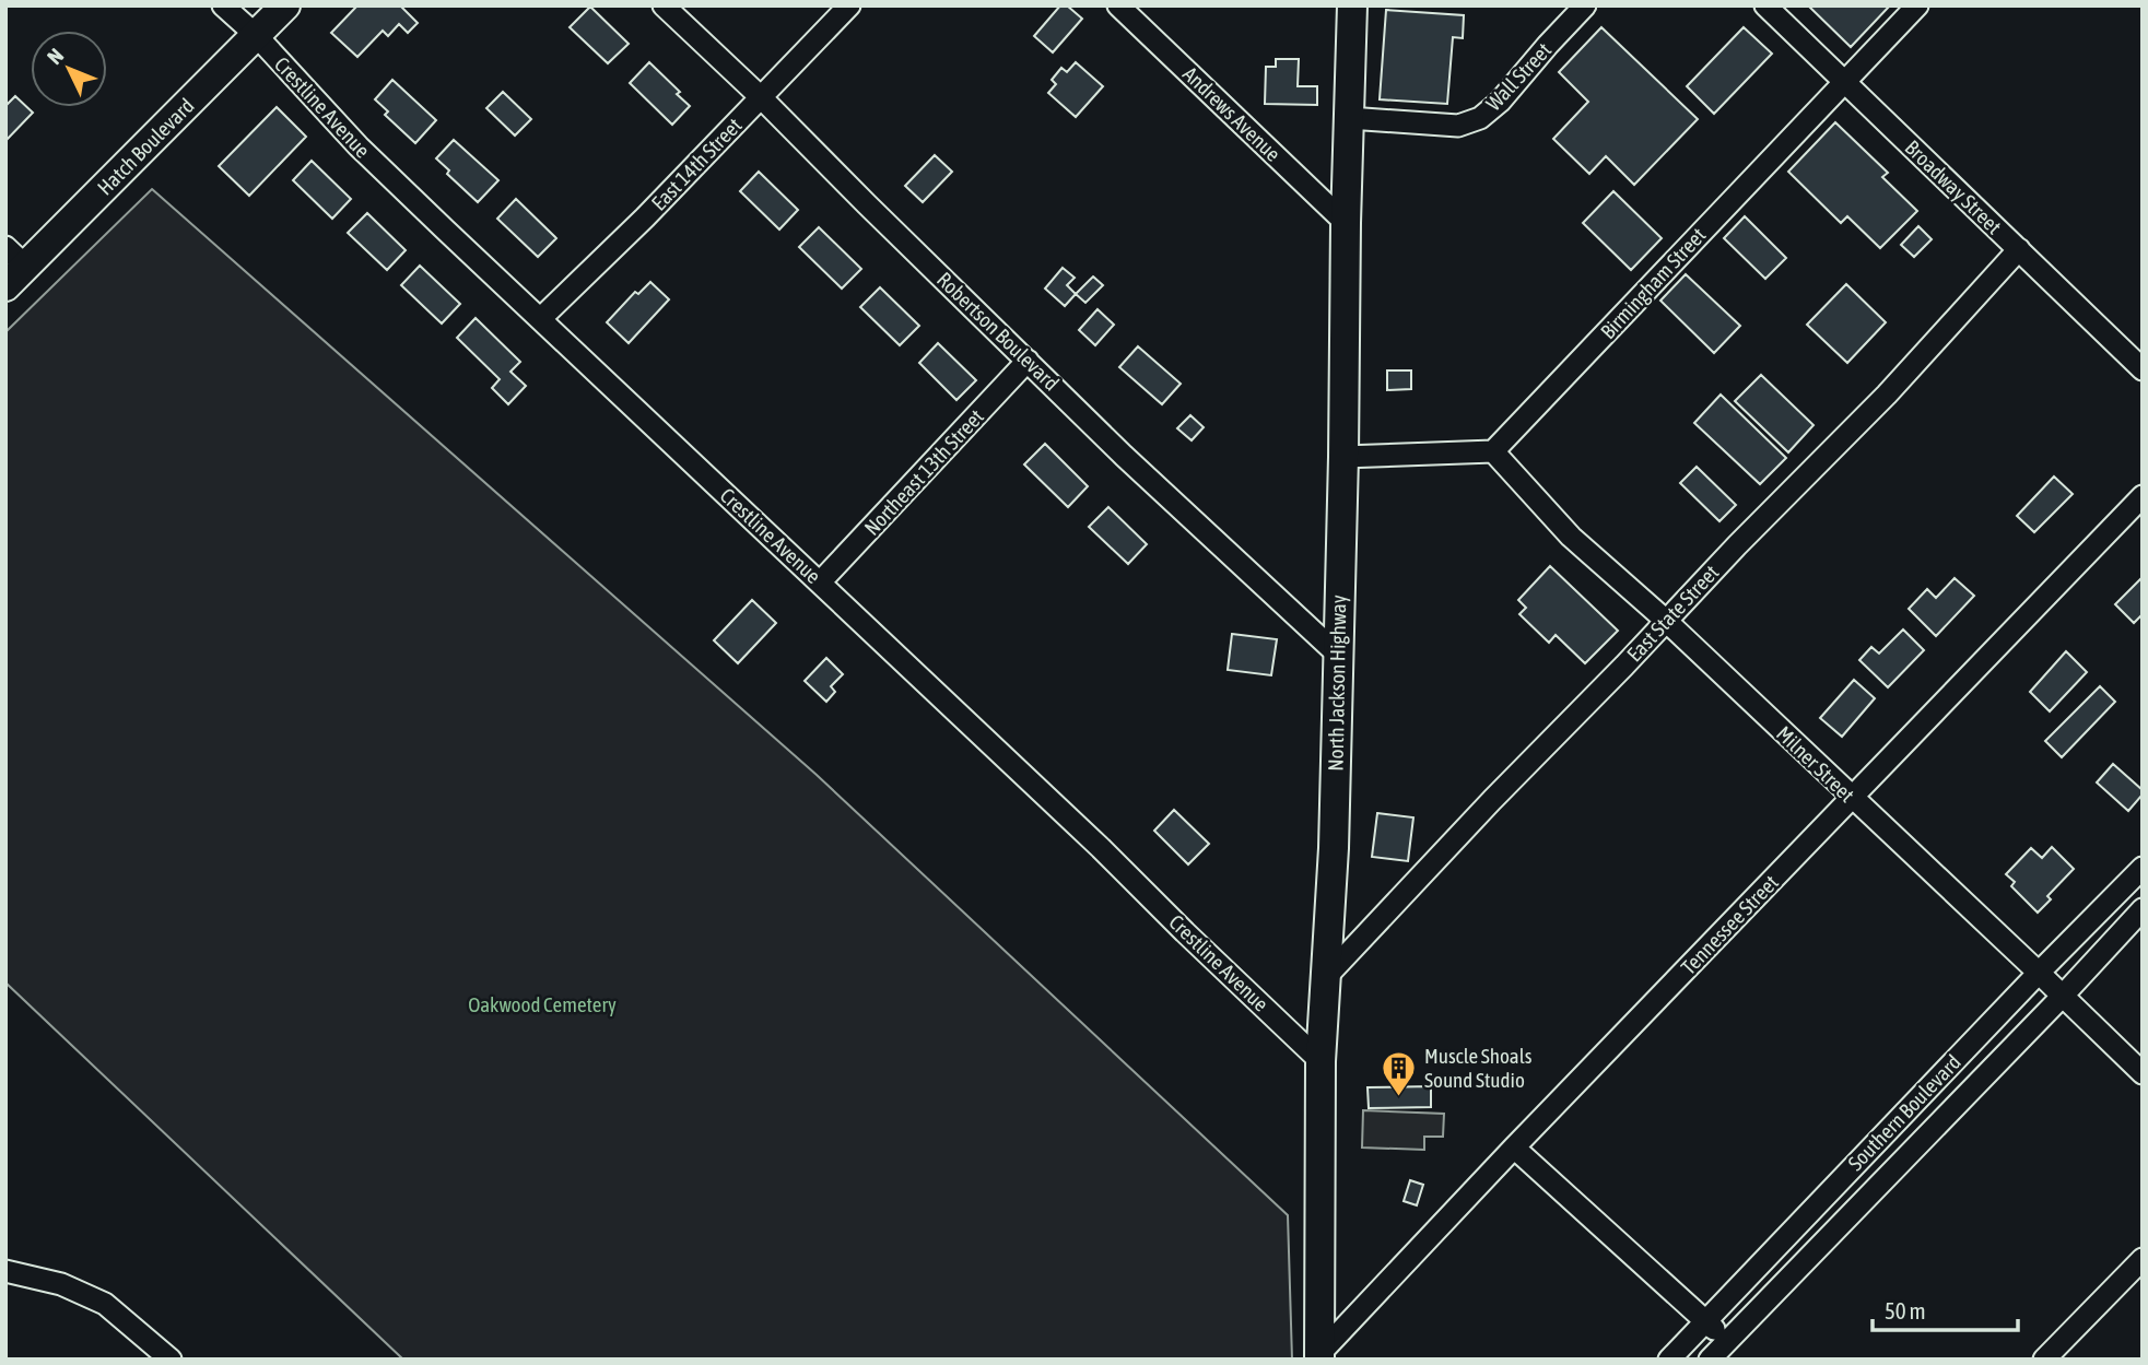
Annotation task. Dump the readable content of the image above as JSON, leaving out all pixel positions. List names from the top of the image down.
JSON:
{
  "streets": {
    "main road": ["Hatch Boulevard", "North Jackson Highway"],
    "street": [
      "Wall Street",
      "Crestline Avenue",
      "Andrews Avenue",
      "East 14th Street",
      "Broadway Street",
      "Birmingham Street",
      "Robertson Boulevard",
      "Northeast 13th Street",
      "East State Street",
      "Milner Street",
      "Tennessee Street",
      "Southern Boulevard"
    ]
  },
  "crossings": [
    ["Wall Street", "North Jackson Highway"],
    ["Crestline Avenue", "Hatch Boulevard"],
    ["Crestline Avenue", "East 14th Street"],
    ["Crestline Avenue", "Northeast 13th Street"],
    ["Crestline Avenue", "North Jackson Highway"],
    ["Andrews Avenue", "North Jackson Highway"],
    ["East 14th Street", "Robertson Boulevard"],
    ["Broadway Street", "Birmingham Street"],
    ["Broadway Street", "East State Street"],
    ["Birmingham Street", "Milner Street"],
    ["Robertson Boulevard", "Northeast 13th Street"],
    ["Robertson Boulevard", "North Jackson Highway"],
    ["East State Street", "North Jackson Highway"],
    ["East State Street", "Milner Street"],
    ["North Jackson Highway", "Tennessee Street"],
    ["Milner Street", "Tennessee Street"],
    ["Milner Street", "Southern Boulevard"]
  ],
  "parks": ["Oakwood Cemetery"],
  "places": {
    "building": ["Muscle Shoals Sound Studio"]
  },
  "scale_bar": "50 m",
  "north": "top left"
}
